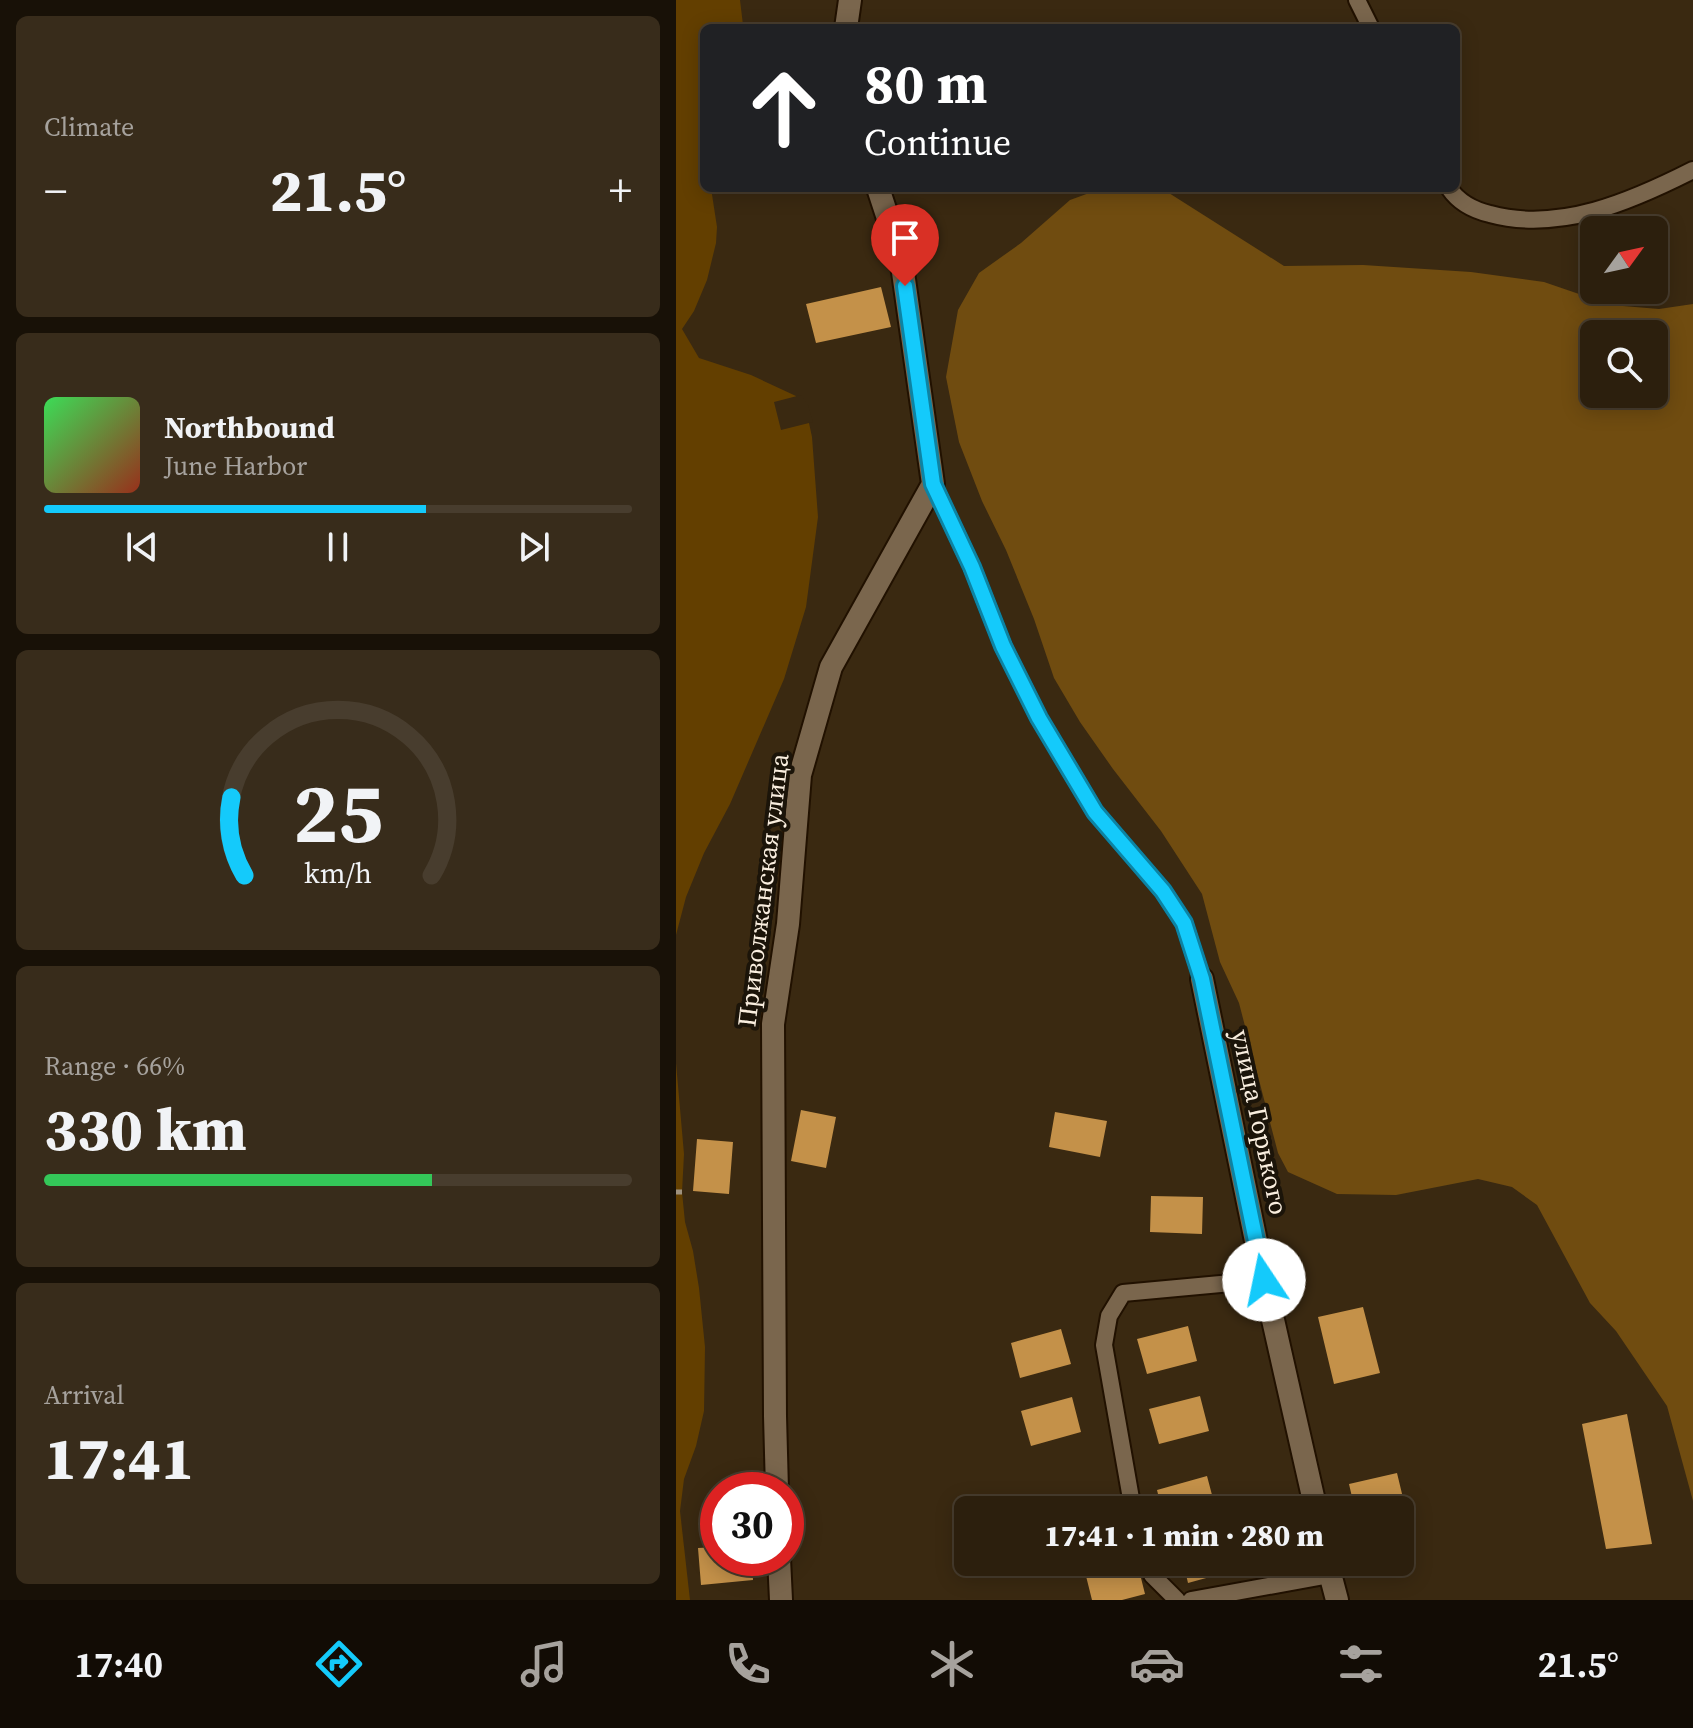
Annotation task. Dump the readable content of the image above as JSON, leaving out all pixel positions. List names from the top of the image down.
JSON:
{
  "streets": {
    "street": ["Приволжанская улица", "улица Горького"]
  },
  "north": "top right",
  "page": {
    "tile": [
      "Climate",
      ["Range · 66%", "330 km"],
      ["Arrival", "17:41"]
    ],
    "turn": ["80 m", "Continue"],
    "heat": ["−", "21.5°", "+"],
    "song": ["Northbound", "June Harbor"],
    "limit": "30",
    "trip": "17:41 · 1 min · 280 m",
    "tabs": ["17:40", "21.5°"],
    "gauge": ["25", "km/h"]
  }
}
